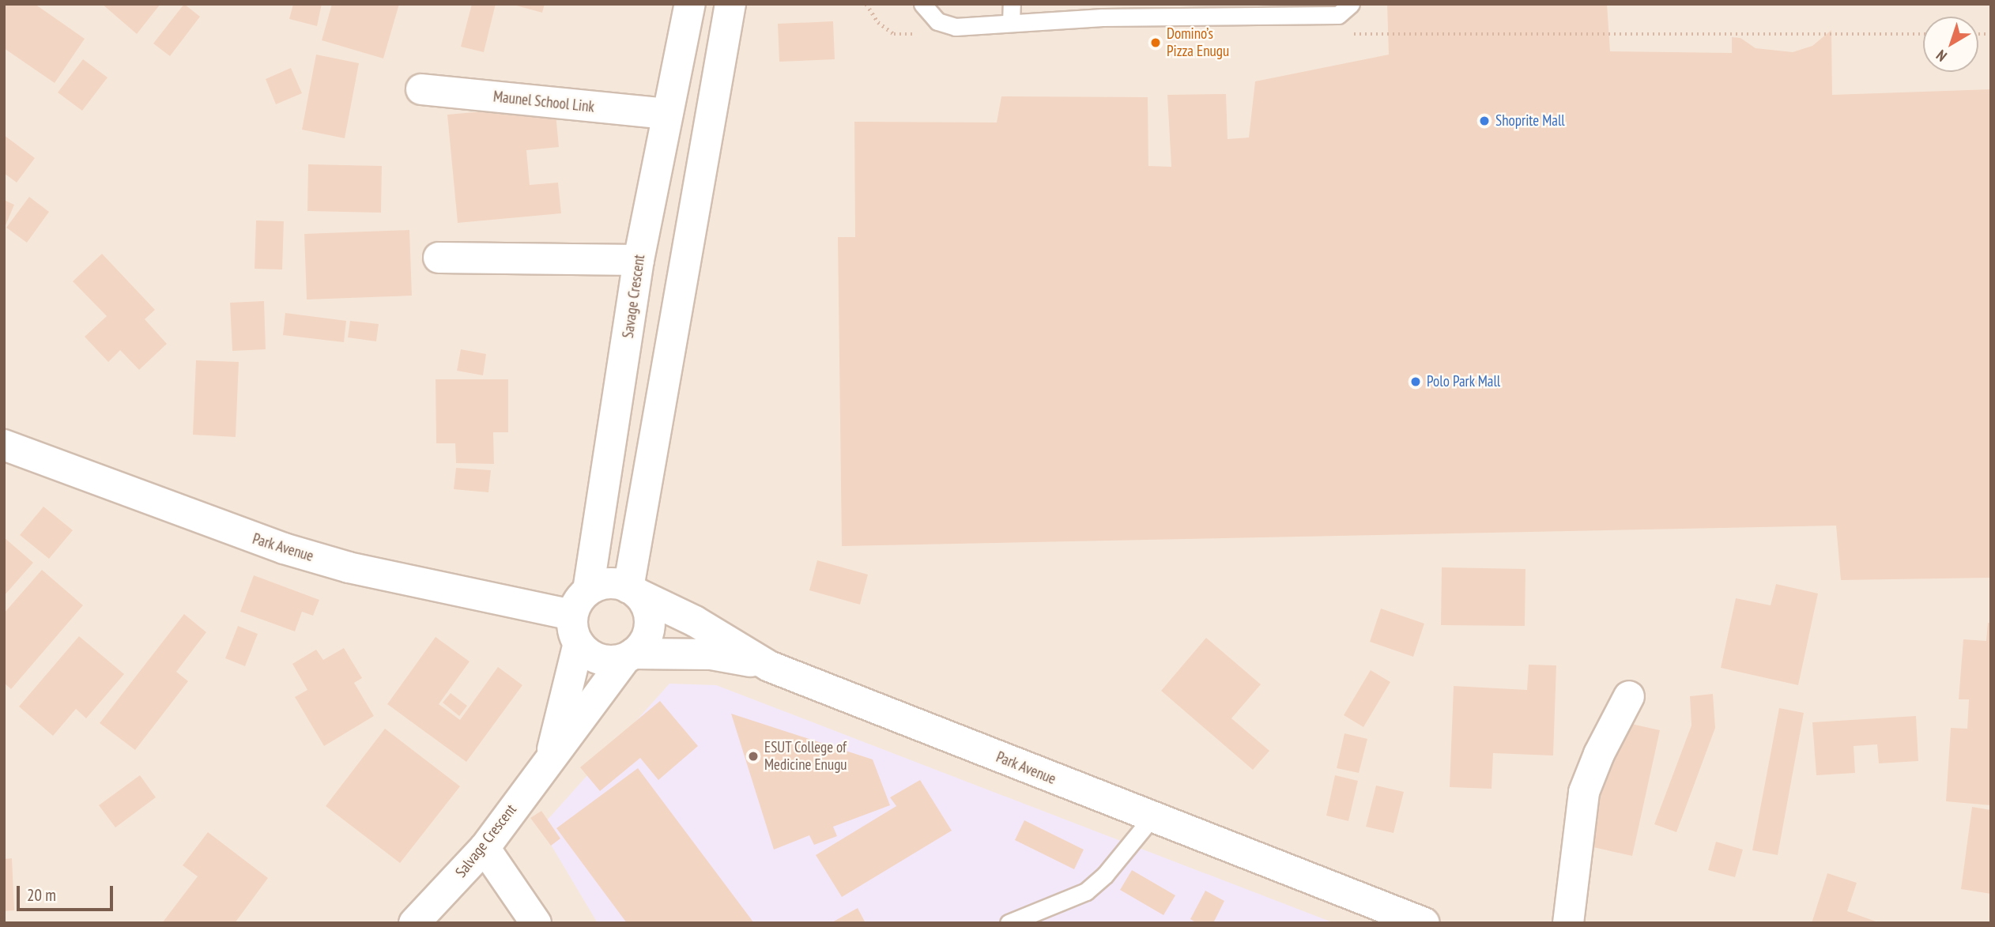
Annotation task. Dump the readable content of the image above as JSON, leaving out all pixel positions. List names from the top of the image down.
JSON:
{
  "streets": {
    "street": [
      "Maunel School Link",
      "Savage Crescent",
      "Park Avenue",
      "Salvage Crescent"
    ]
  },
  "crossings": [
    ["Maunel School Link", "Savage Crescent"],
    ["Savage Crescent", "Park Avenue"],
    ["Savage Crescent", "Salvage Crescent"],
    ["Park Avenue", "Salvage Crescent"]
  ],
  "places": [
    "Domino’s Pizza Enugu",
    "Shoprite Mall",
    "Polo Park Mall",
    "ESUT College of Medicine Enugu"
  ],
  "scale_bar": "20 m",
  "north": "bottom left"
}
